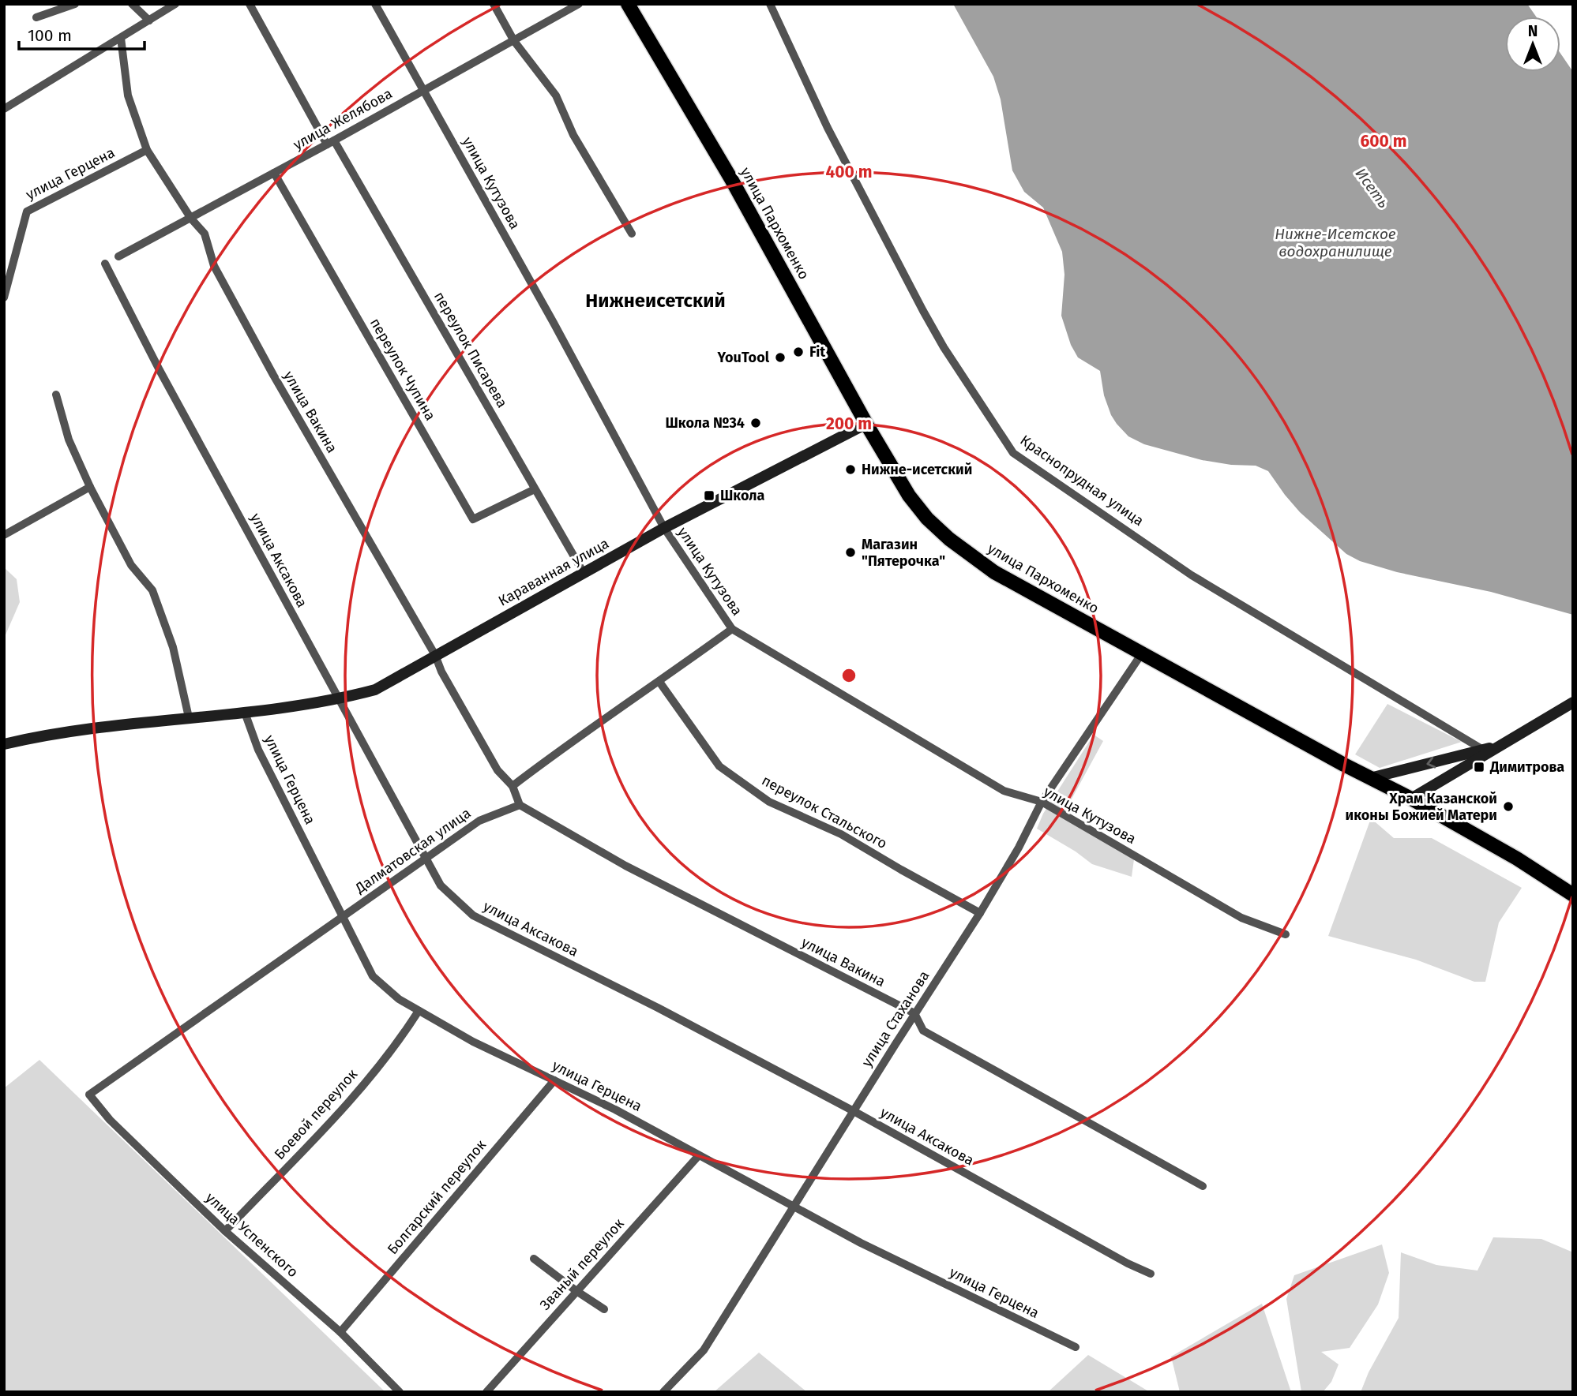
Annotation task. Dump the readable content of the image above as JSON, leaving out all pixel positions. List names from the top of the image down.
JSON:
{
  "streets": {
    "main road": ["улица Пархоменко"],
    "street": [
      "улица Желябова",
      "улица Герцена",
      "улица Кутузова",
      "переулок Писарева",
      "переулок Чупина",
      "улица Вакина",
      "Краснопрудная улица",
      "улица Аксакова",
      "Караванная улица",
      "переулок Стальского",
      "Далматовская улица",
      "улица Стаханова",
      "Боевой переулок",
      "Болгарский переулок",
      "улица Успенского",
      "Званый переулок"
    ]
  },
  "crossings": [
    ["улица Желябова", "улица Кутузова"],
    ["улица Желябова", "переулок Писарева"],
    ["улица Желябова", "переулок Чупина"],
    ["улица Желябова", "улица Вакина"],
    ["улица Герцена", "улица Вакина"],
    ["улица Герцена", "Караванная улица"],
    ["улица Герцена", "Далматовская улица"],
    ["улица Герцена", "улица Стаханова"],
    ["улица Герцена", "Боевой переулок"],
    ["улица Герцена", "Болгарский переулок"],
    ["улица Герцена", "Званый переулок"],
    ["улица Кутузова", "Караванная улица"],
    ["улица Кутузова", "улица Стаханова"],
    ["улица Пархоменко", "Караванная улица"],
    ["улица Пархоменко", "улица Стаханова"],
    ["переулок Писарева", "переулок Чупина"],
    ["переулок Писарева", "Караванная улица"],
    ["улица Вакина", "Караванная улица"],
    ["улица Вакина", "Далматовская улица"],
    ["улица Вакина", "улица Стаханова"],
    ["улица Аксакова", "Караванная улица"],
    ["улица Аксакова", "Далматовская улица"],
    ["улица Аксакова", "улица Стаханова"],
    ["переулок Стальского", "улица Стаханова"],
    ["Далматовская улица", "улица Успенского"],
    ["Боевой переулок", "улица Успенского"],
    ["Болгарский переулок", "улица Успенского"]
  ],
  "districts": ["Нижнеисетский"],
  "water": ["Исеть", "Нижне-Исетское водохранилище"],
  "places": {
    "other": [
      "Fit",
      "YouTool",
      "Школа №34",
      "Нижне-исетский",
      "Магазин \"Пятерочка\"",
      "Храм Казанской иконы Божией Матери"
    ],
    "transit": ["Школа", "Димитрова"]
  },
  "scale_bar": "100 m",
  "north": "top",
  "rings": ["600 m", "400 m", "200 m"]
}
